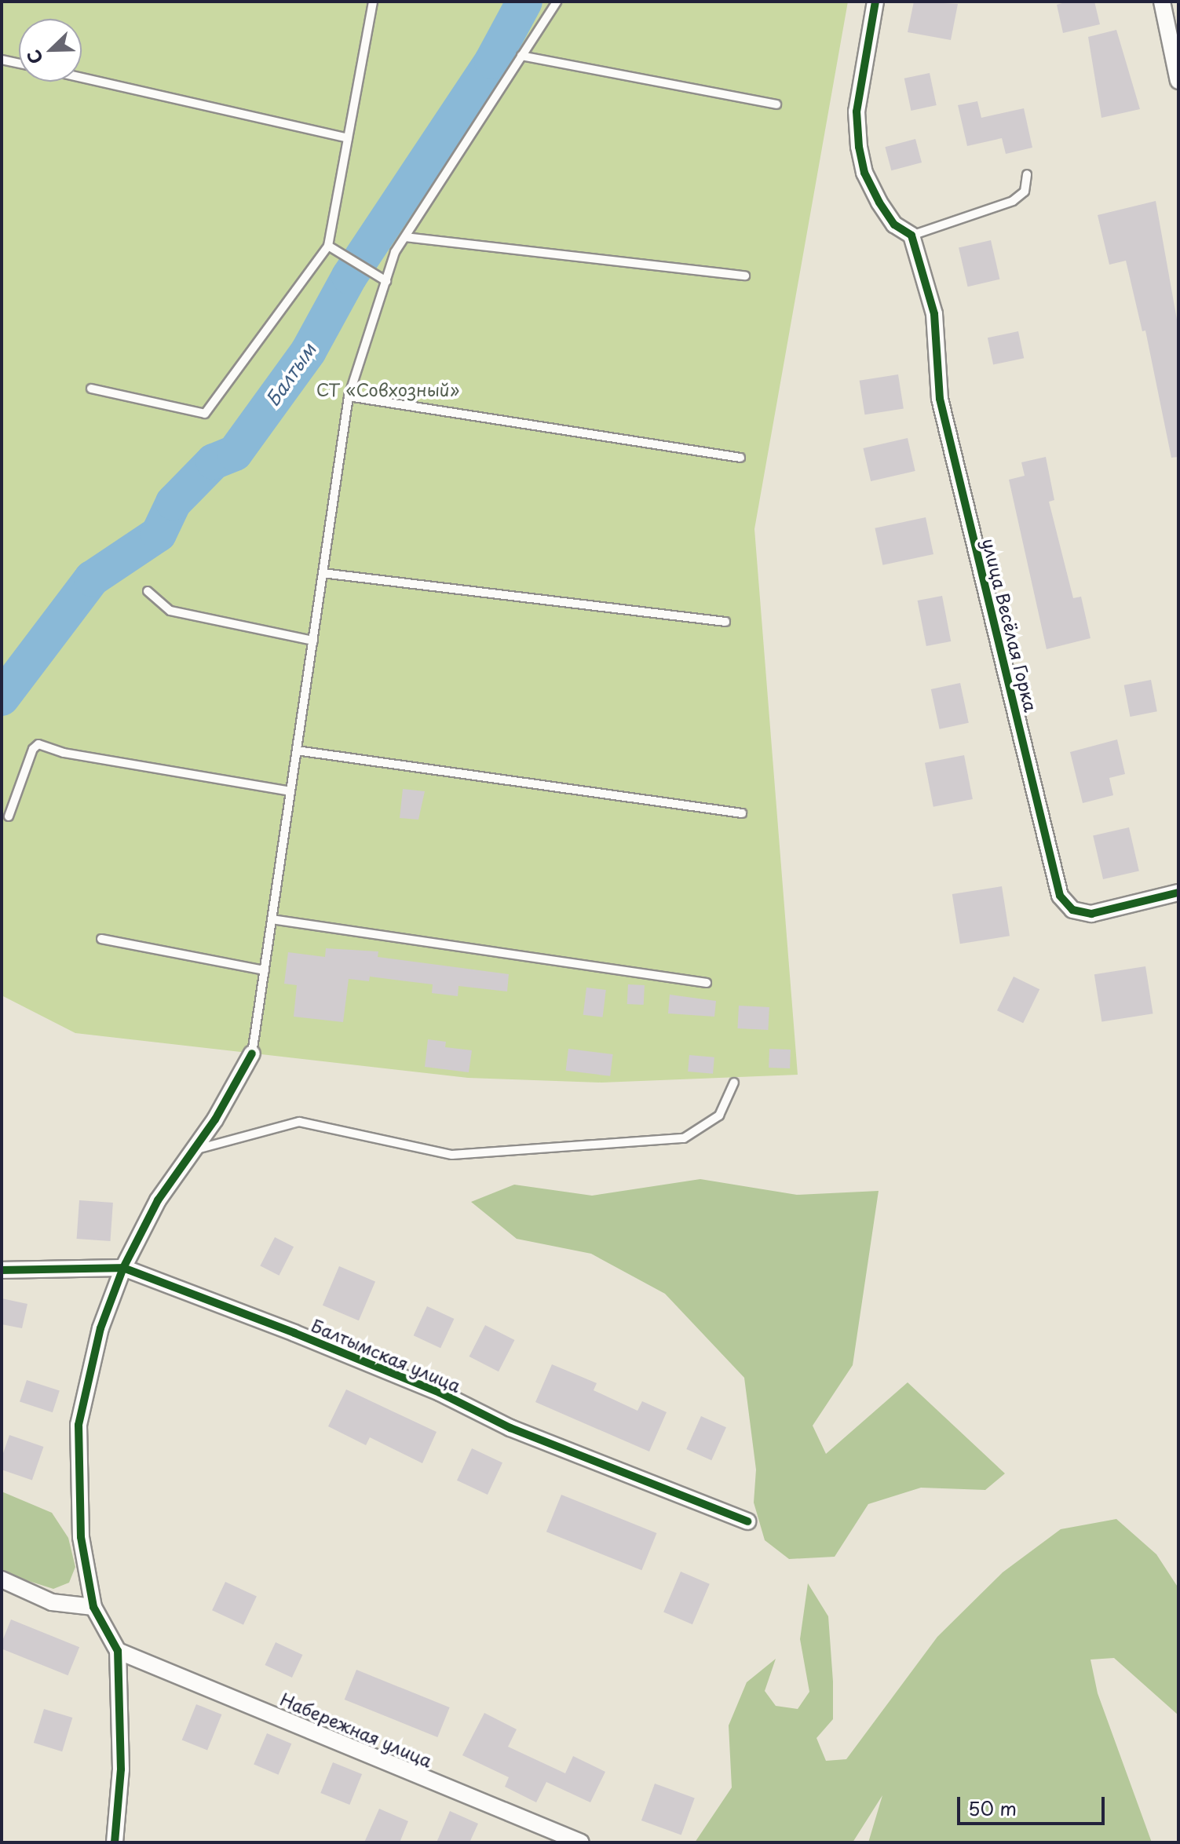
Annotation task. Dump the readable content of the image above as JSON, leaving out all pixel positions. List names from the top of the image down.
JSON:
{
  "streets": {
    "street": ["улица Весёлая Горка", "Балтымская улица", "Набережная улица"]
  },
  "water": ["Балтым"],
  "parks": ["СТ «Совхозный»"],
  "scale_bar": "50 m",
  "north": "bottom left"
}
